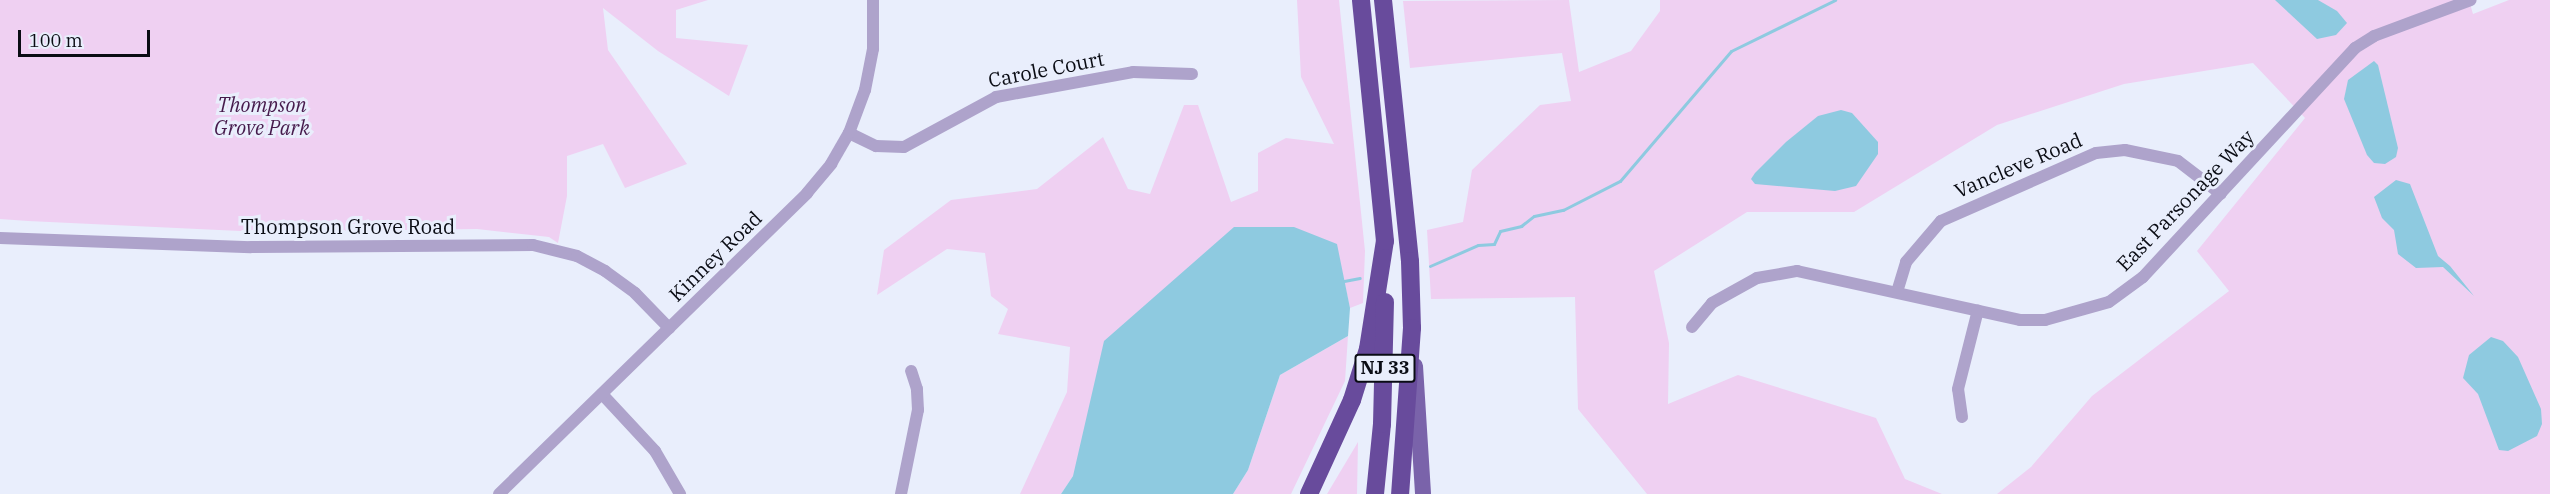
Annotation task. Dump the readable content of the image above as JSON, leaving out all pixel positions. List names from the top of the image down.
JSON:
{
  "streets": {
    "highway": ["NJ 33"],
    "street": [
      "Carole Court",
      "Vancleve Road",
      "East Parsonage Way",
      "Thompson Grove Road",
      "Kinney Road"
    ]
  },
  "crossings": [
    ["Carole Court", "Kinney Road"],
    ["Vancleve Road", "East Parsonage Way"],
    ["Thompson Grove Road", "Kinney Road"]
  ],
  "parks": ["Thompson Grove Park"],
  "scale_bar": "100 m"
}
